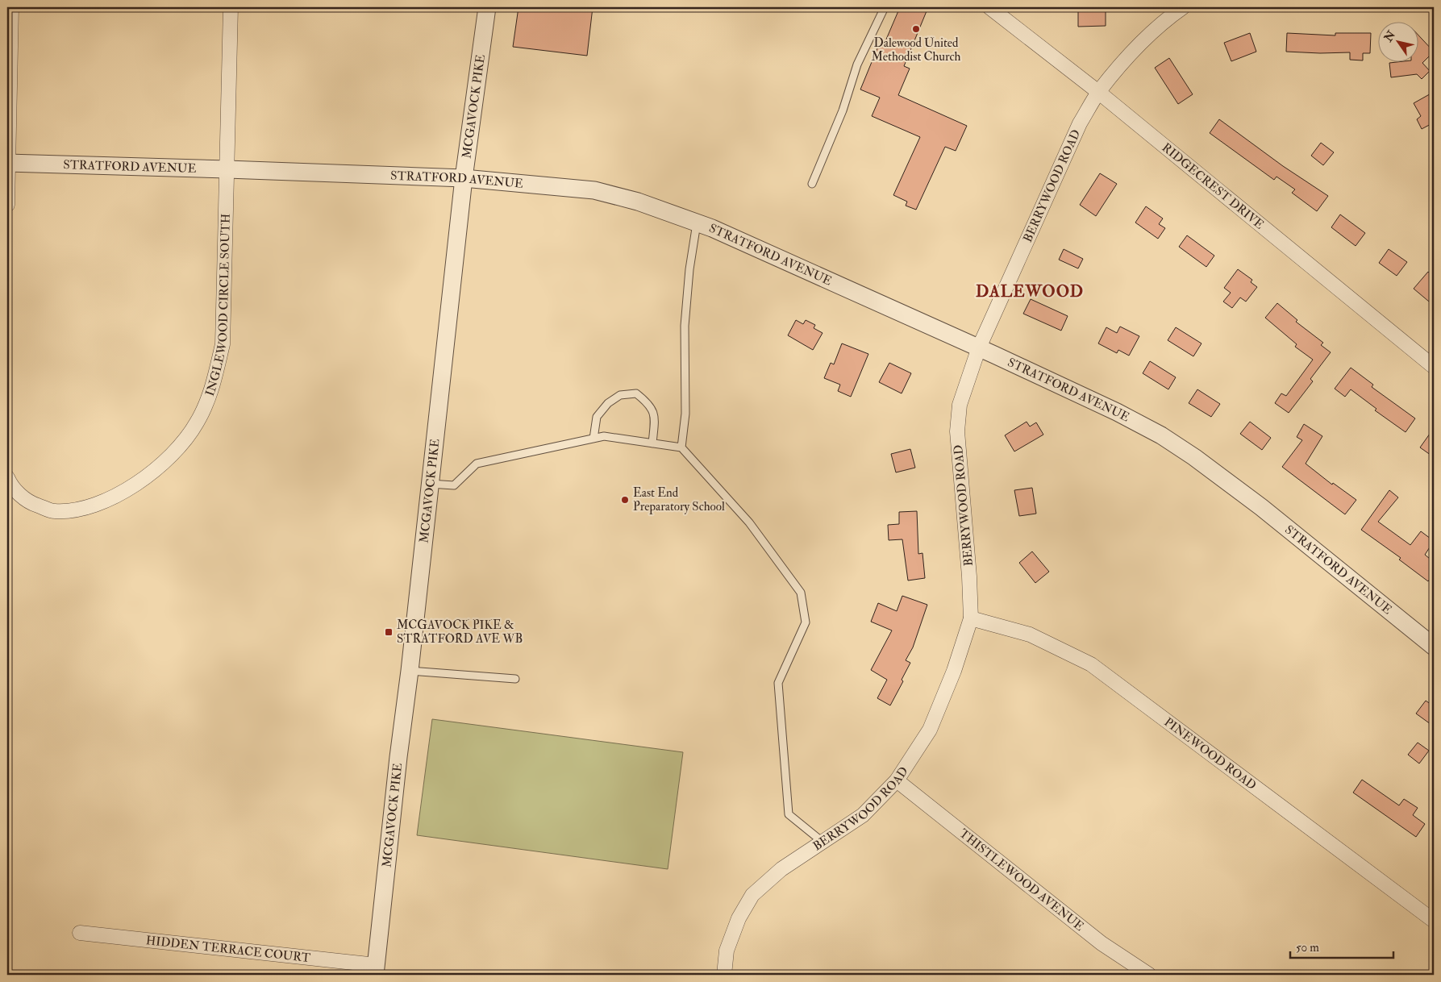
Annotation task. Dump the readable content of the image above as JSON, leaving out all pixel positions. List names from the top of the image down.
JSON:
{
  "streets": {
    "street": [
      "MCGAVOCK PIKE",
      "STRATFORD AVENUE",
      "BERRYWOOD ROAD",
      "RIDGECREST DRIVE",
      "INGLEWOOD CIRCLE SOUTH",
      "PINEWOOD ROAD",
      "THISTLEWOOD AVENUE",
      "HIDDEN TERRACE COURT"
    ]
  },
  "crossings": [
    ["MCGAVOCK PIKE", "STRATFORD AVENUE"],
    ["MCGAVOCK PIKE", "HIDDEN TERRACE COURT"],
    ["STRATFORD AVENUE", "BERRYWOOD ROAD"],
    ["STRATFORD AVENUE", "INGLEWOOD CIRCLE SOUTH"],
    ["BERRYWOOD ROAD", "RIDGECREST DRIVE"],
    ["BERRYWOOD ROAD", "PINEWOOD ROAD"],
    ["BERRYWOOD ROAD", "THISTLEWOOD AVENUE"]
  ],
  "districts": ["DALEWOOD"],
  "places": {
    "other": ["Dalewood United Methodist Church", "East End Preparatory School"],
    "transit": ["MCGAVOCK PIKE & STRATFORD AVE WB"]
  },
  "scale_bar": "50 m",
  "north": "top left"
}
